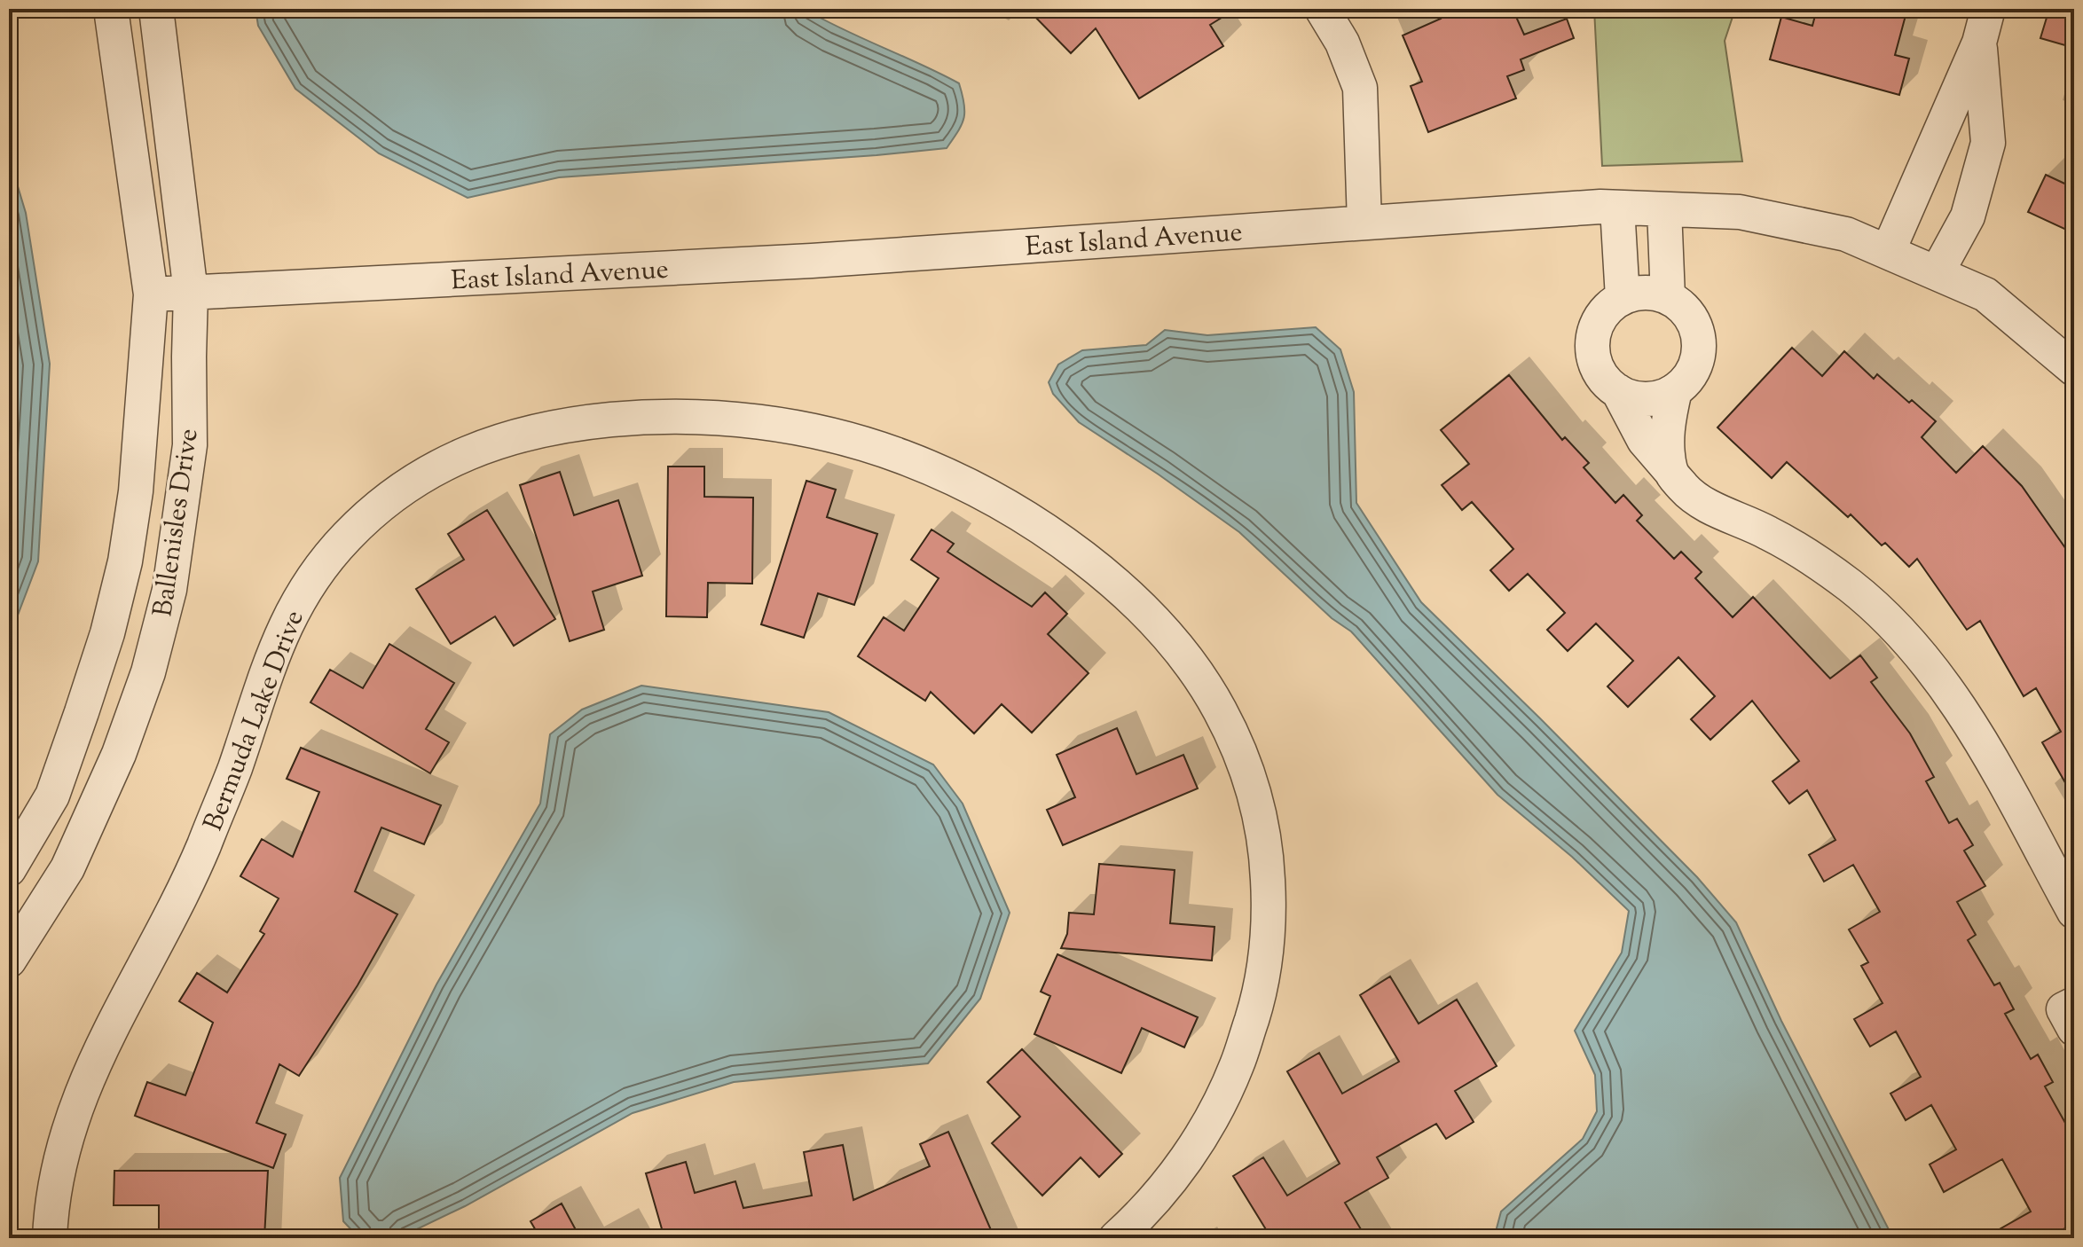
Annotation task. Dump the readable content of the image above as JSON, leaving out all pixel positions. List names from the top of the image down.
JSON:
{
  "streets": {
    "street": ["East Island Avenue", "Ballenisles Drive", "Bermuda Lake Drive"]
  },
  "crossings": [
    ["East Island Avenue", "Ballenisles Drive"]
  ]
}
